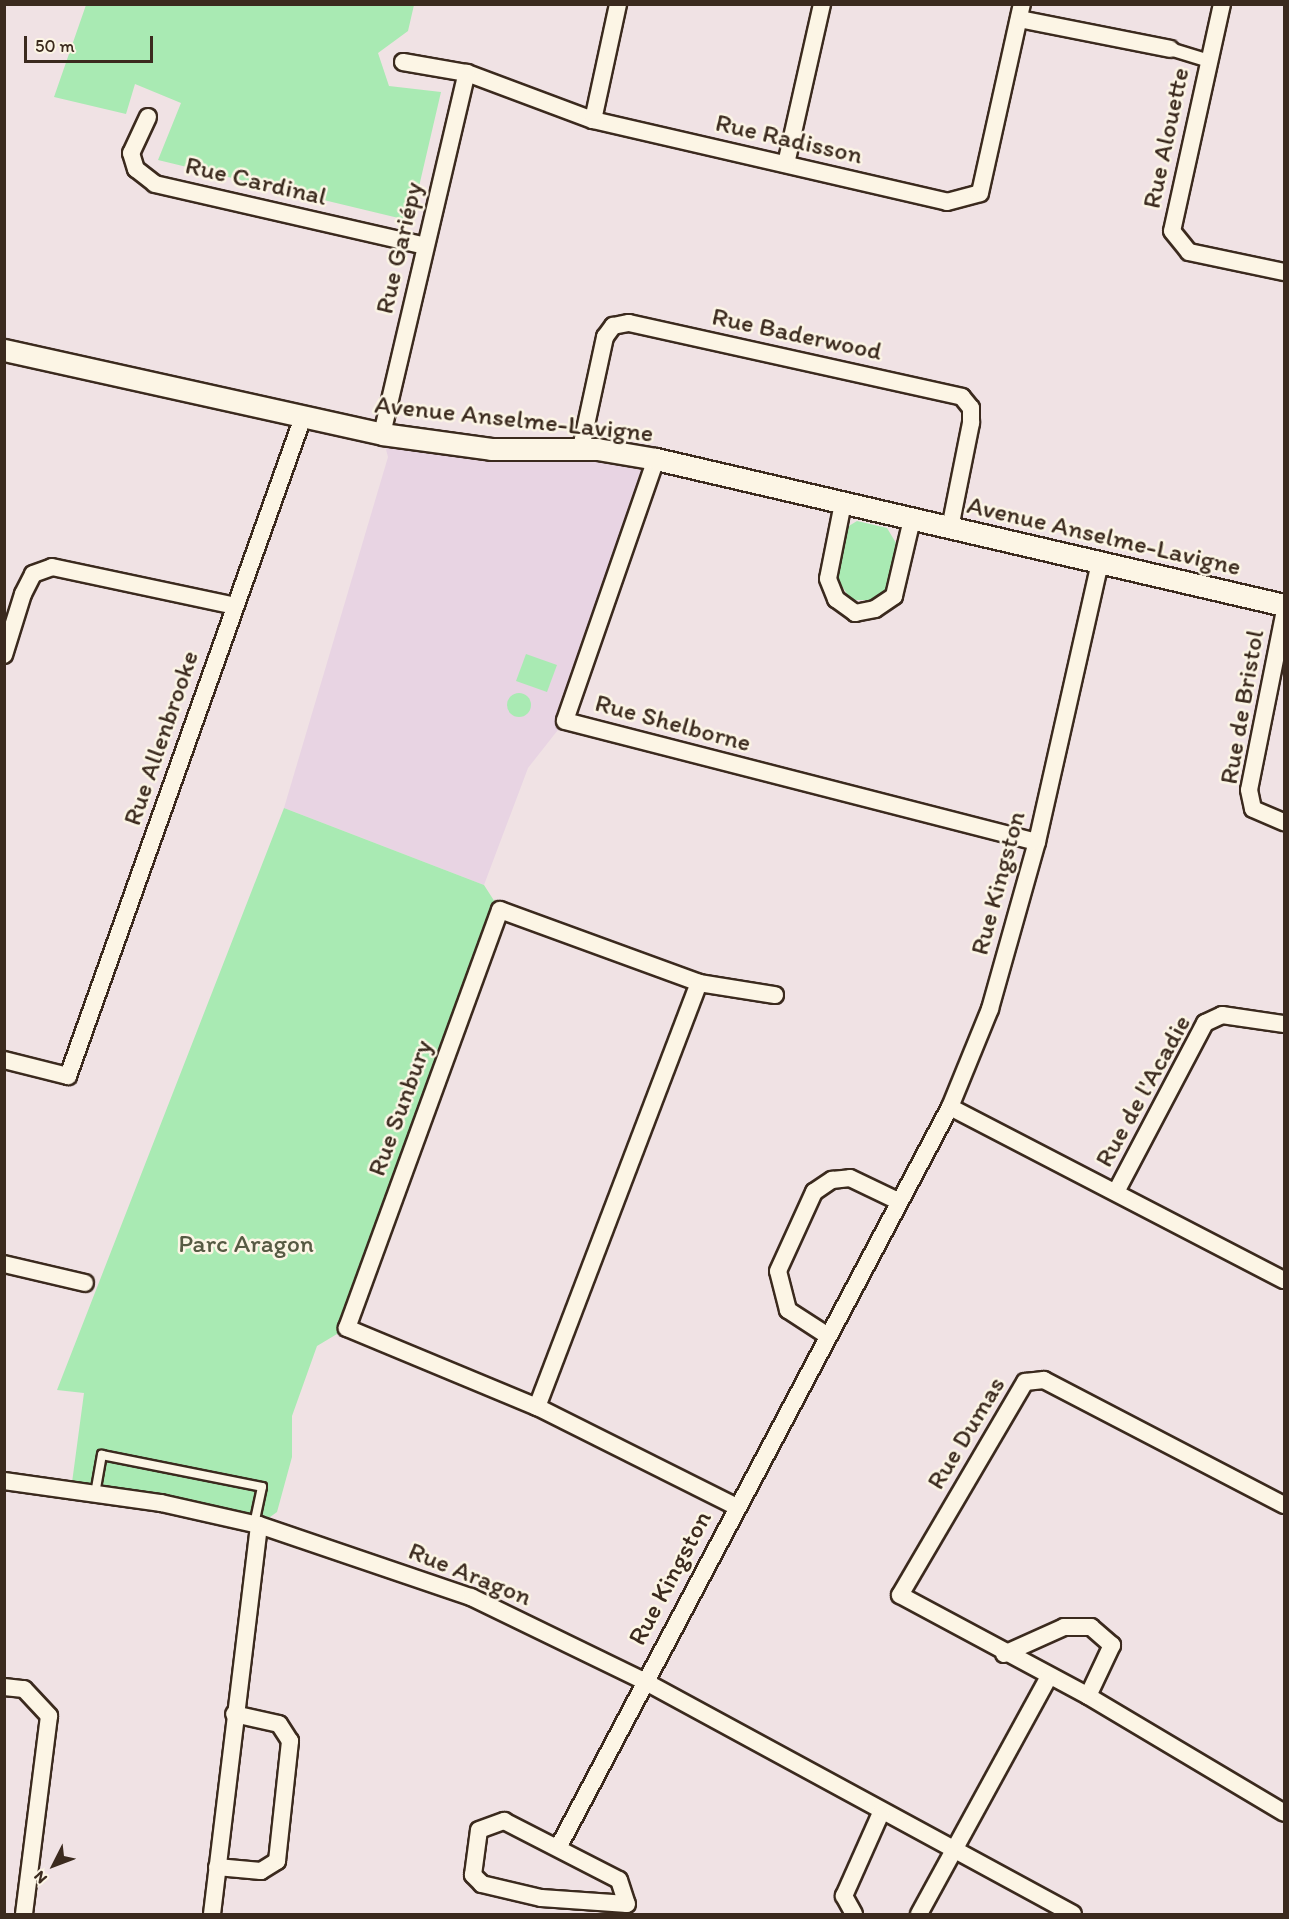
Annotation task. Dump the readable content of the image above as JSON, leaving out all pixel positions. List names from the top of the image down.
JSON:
{
  "streets": {
    "street": [
      "Rue Alouette",
      "Rue Radisson",
      "Rue Cardinal",
      "Rue Gariépy",
      "Rue Baderwood",
      "Avenue Anselme-Lavigne",
      "Rue de Bristol",
      "Rue Shelborne",
      "Rue Allenbrooke",
      "Rue Kingston",
      "Rue de l'Acadie",
      "Rue Sunbury",
      "Rue Dumas",
      "Rue Aragon"
    ]
  },
  "crossings": [
    ["Rue Radisson", "Rue Gariépy"],
    ["Rue Cardinal", "Rue Gariépy"],
    ["Rue Gariépy", "Avenue Anselme-Lavigne"],
    ["Rue Baderwood", "Avenue Anselme-Lavigne"],
    ["Avenue Anselme-Lavigne", "Rue Shelborne"],
    ["Avenue Anselme-Lavigne", "Rue Allenbrooke"],
    ["Avenue Anselme-Lavigne", "Rue Kingston"],
    ["Rue Shelborne", "Rue Kingston"],
    ["Rue Kingston", "Rue de l'Acadie"],
    ["Rue Kingston", "Rue Sunbury"],
    ["Rue Kingston", "Rue Aragon"]
  ],
  "parks": ["Parc Aragon"],
  "scale_bar": "50 m",
  "north": "bottom left"
}
